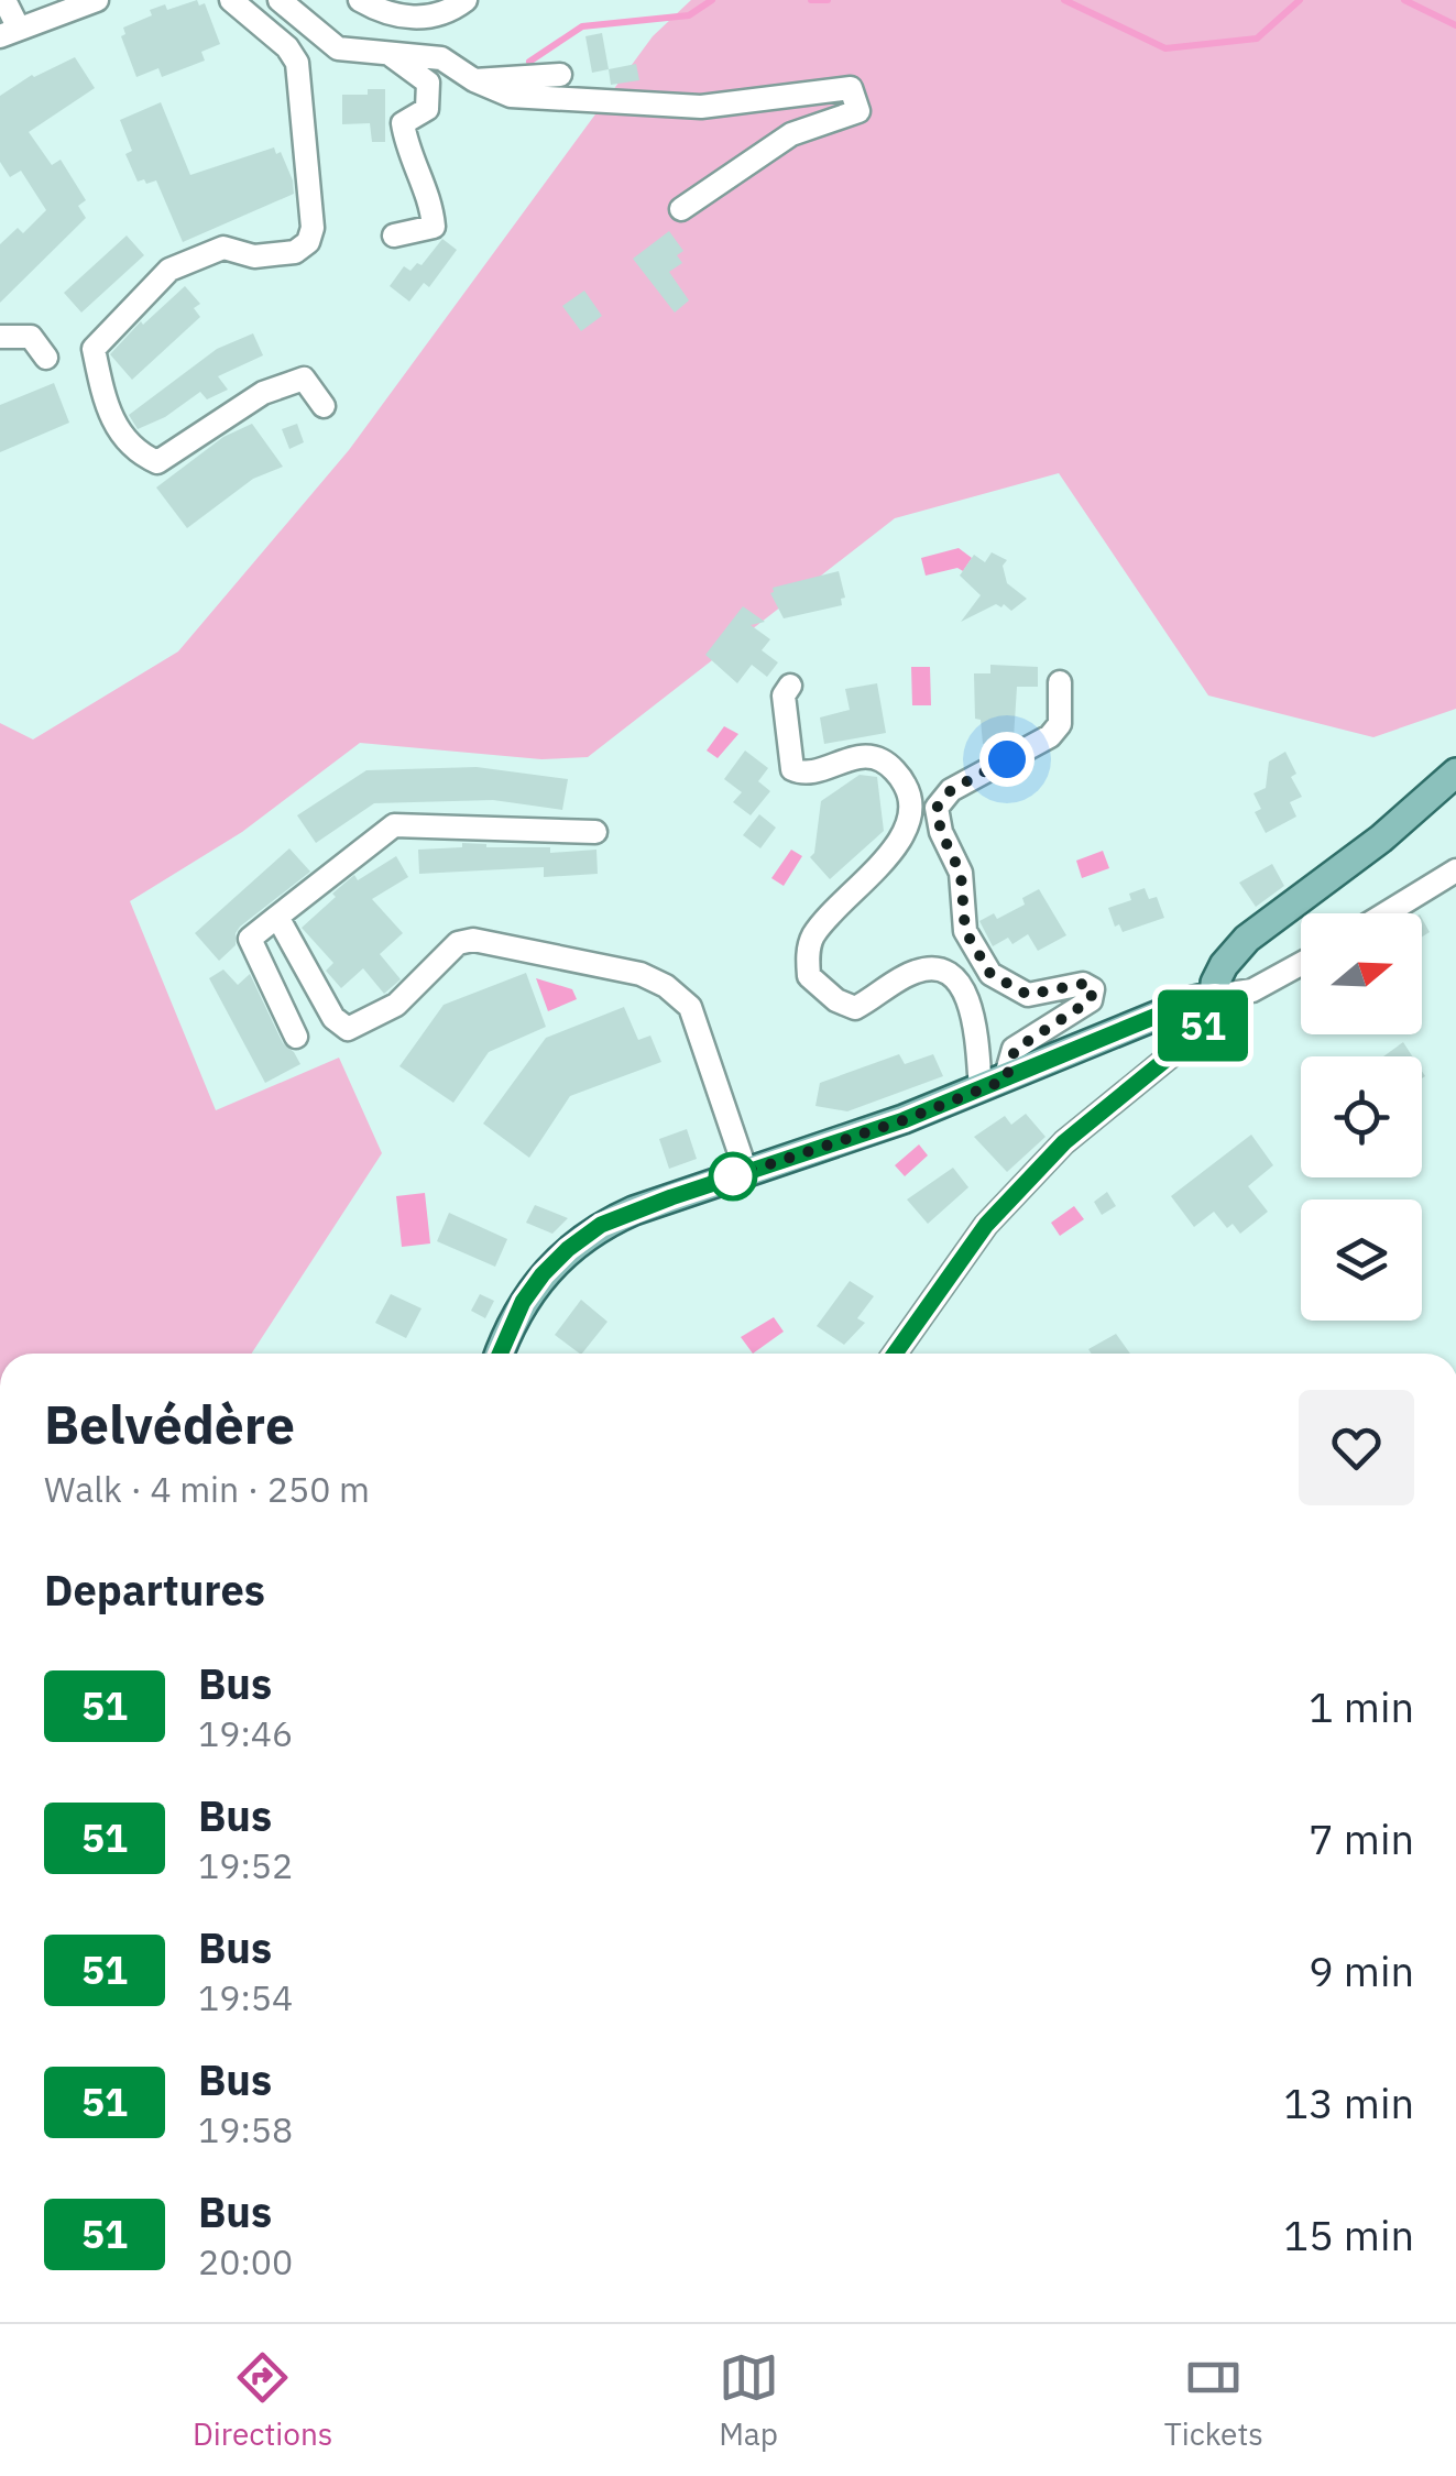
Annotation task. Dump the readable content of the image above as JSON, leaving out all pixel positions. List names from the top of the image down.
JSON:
{
  "lines": ["bus line 51"],
  "north": "right",
  "page": {
    "on_map": "51",
    "heading": [
      ["Belvédère", "Walk · 4 min · 250 m"],
      "Departures"
    ],
    "list": [
      {
        "mark": "51",
        "name": "Bus",
        "note": "19:46",
        "value": "1 min"
      },
      {
        "mark": "51",
        "name": "Bus",
        "note": "19:52",
        "value": "7 min"
      },
      {
        "mark": "51",
        "name": "Bus",
        "note": "19:54",
        "value": "9 min"
      },
      {
        "mark": "51",
        "name": "Bus",
        "note": "19:58",
        "value": "13 min"
      },
      {
        "mark": "51",
        "name": "Bus",
        "note": "20:00",
        "value": "15 min"
      }
    ],
    "tabs": ["Directions", "Map", "Tickets"]
  }
}
